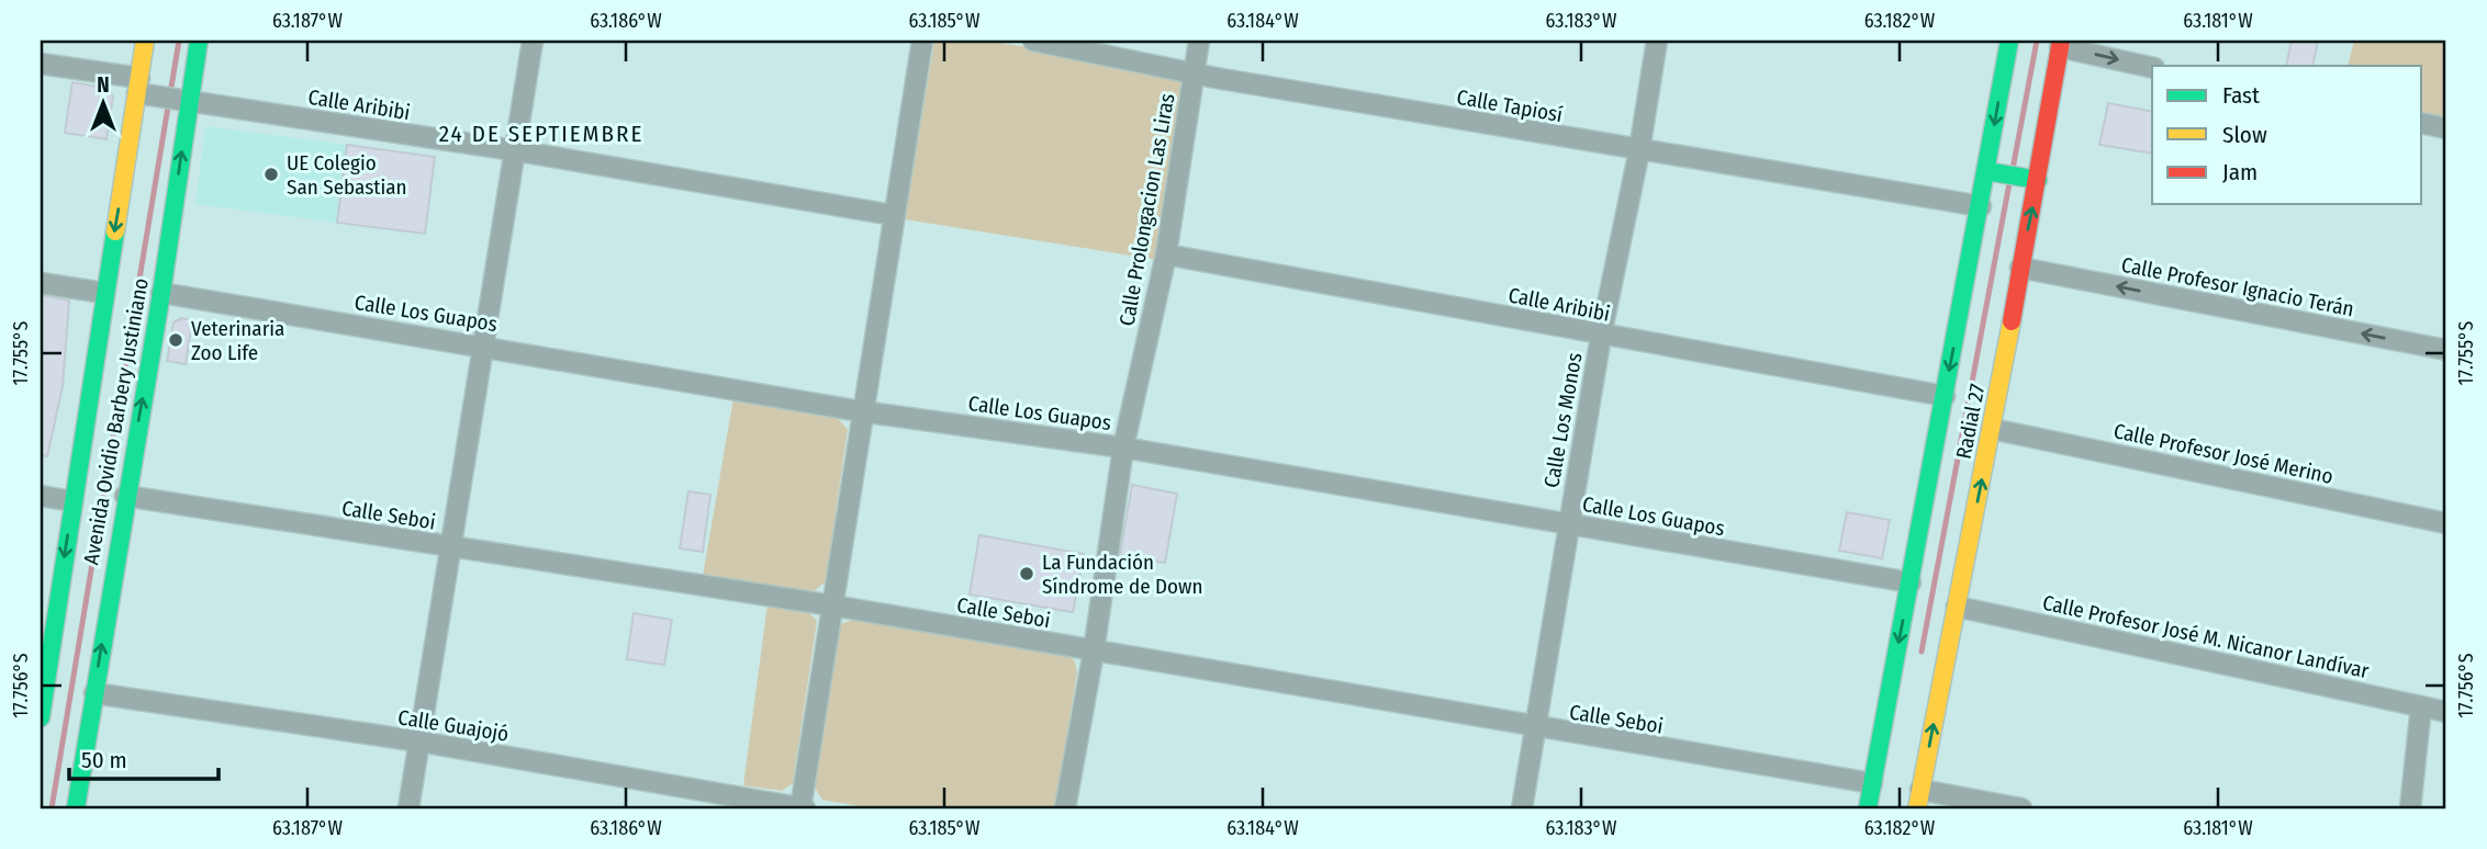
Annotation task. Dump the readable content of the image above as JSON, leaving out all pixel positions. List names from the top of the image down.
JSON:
{
  "streets": {
    "street": [
      "Calle Aribibi",
      "Calle Tapiosí",
      "Calle Prolongacion Las Liras",
      "Calle Profesor Ignacio Terán",
      "Calle Los Guapos",
      "Calle Los Monos",
      "Avenida Ovidio Barbery Justiniano",
      "Radial 27",
      "Calle Profesor José Merino",
      "Calle Seboi",
      "Calle Profesor José M. Nicanor Landívar",
      "Calle Guajojó"
    ]
  },
  "crossings": [
    ["Calle Aribibi", "Calle Prolongacion Las Liras"],
    ["Calle Aribibi", "Calle Los Monos"],
    ["Calle Aribibi", "Avenida Ovidio Barbery Justiniano"],
    ["Calle Aribibi", "Radial 27"],
    ["Calle Tapiosí", "Calle Prolongacion Las Liras"],
    ["Calle Tapiosí", "Calle Los Monos"],
    ["Calle Tapiosí", "Radial 27"],
    ["Calle Prolongacion Las Liras", "Calle Los Guapos"],
    ["Calle Prolongacion Las Liras", "Calle Seboi"],
    ["Calle Profesor Ignacio Terán", "Radial 27"],
    ["Calle Los Guapos", "Calle Los Monos"],
    ["Calle Los Guapos", "Avenida Ovidio Barbery Justiniano"],
    ["Calle Los Guapos", "Radial 27"],
    ["Calle Los Monos", "Calle Seboi"],
    ["Avenida Ovidio Barbery Justiniano", "Calle Seboi"],
    ["Avenida Ovidio Barbery Justiniano", "Calle Guajojó"],
    ["Radial 27", "Calle Profesor José Merino"],
    ["Radial 27", "Calle Seboi"],
    ["Radial 27", "Calle Profesor José M. Nicanor Landívar"]
  ],
  "one_way": ["Calle Profesor Ignacio Terán"],
  "districts": ["24 DE SEPTIEMBRE"],
  "places": ["UE Colegio San Sebastian", "Veterinaria Zoo Life", "La Fundación Síndrome de Down"],
  "legend": ["Fast", "Slow", "Jam"],
  "scale_bar": "50 m",
  "north": "top",
  "coordinates": [
    "63.187°W",
    "63.186°W",
    "63.185°W",
    "63.184°W",
    "63.183°W",
    "63.182°W",
    "63.181°W",
    "17.755°S",
    "17.756°S"
  ]
}
